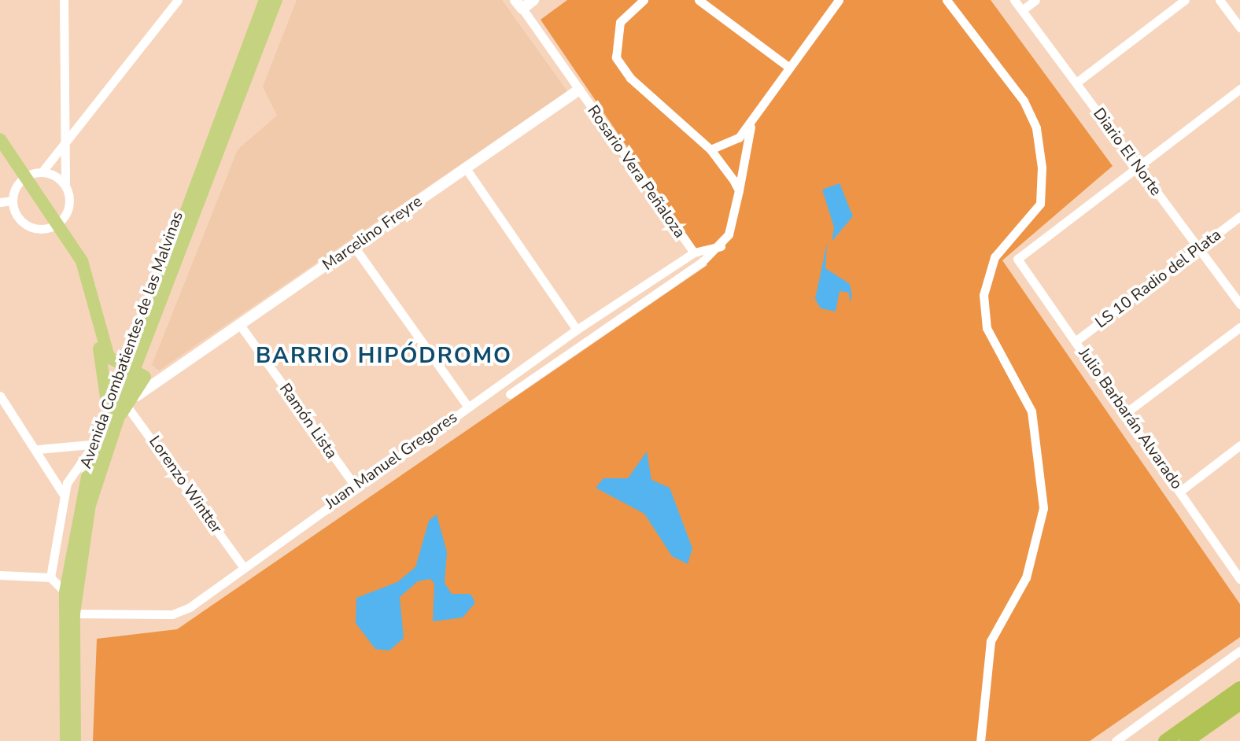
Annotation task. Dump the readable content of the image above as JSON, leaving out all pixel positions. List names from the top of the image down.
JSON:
{
  "streets": {
    "main road": ["Avenida Combatientes de las Malvinas"],
    "street": [
      "Diario El Norte",
      "Rosario Vera Peñaloza",
      "Marcelino Freyre",
      "LS 10 Radio del Plata",
      "Julio Barbarán Alvarado",
      "Ramón Lista",
      "Juan Manuel Gregores",
      "Lorenzo Wintter"
    ]
  },
  "crossings": [
    ["Diario El Norte", "LS 10 Radio del Plata"],
    ["Diario El Norte", "Julio Barbarán Alvarado"],
    ["Rosario Vera Peñaloza", "Marcelino Freyre"],
    ["Rosario Vera Peñaloza", "Juan Manuel Gregores"],
    ["Marcelino Freyre", "Ramón Lista"],
    ["LS 10 Radio del Plata", "Julio Barbarán Alvarado"],
    ["Avenida Combatientes de las Malvinas", "Juan Manuel Gregores"],
    ["Ramón Lista", "Juan Manuel Gregores"],
    ["Juan Manuel Gregores", "Lorenzo Wintter"]
  ],
  "districts": ["BARRIO HIPÓDROMO"]
}
